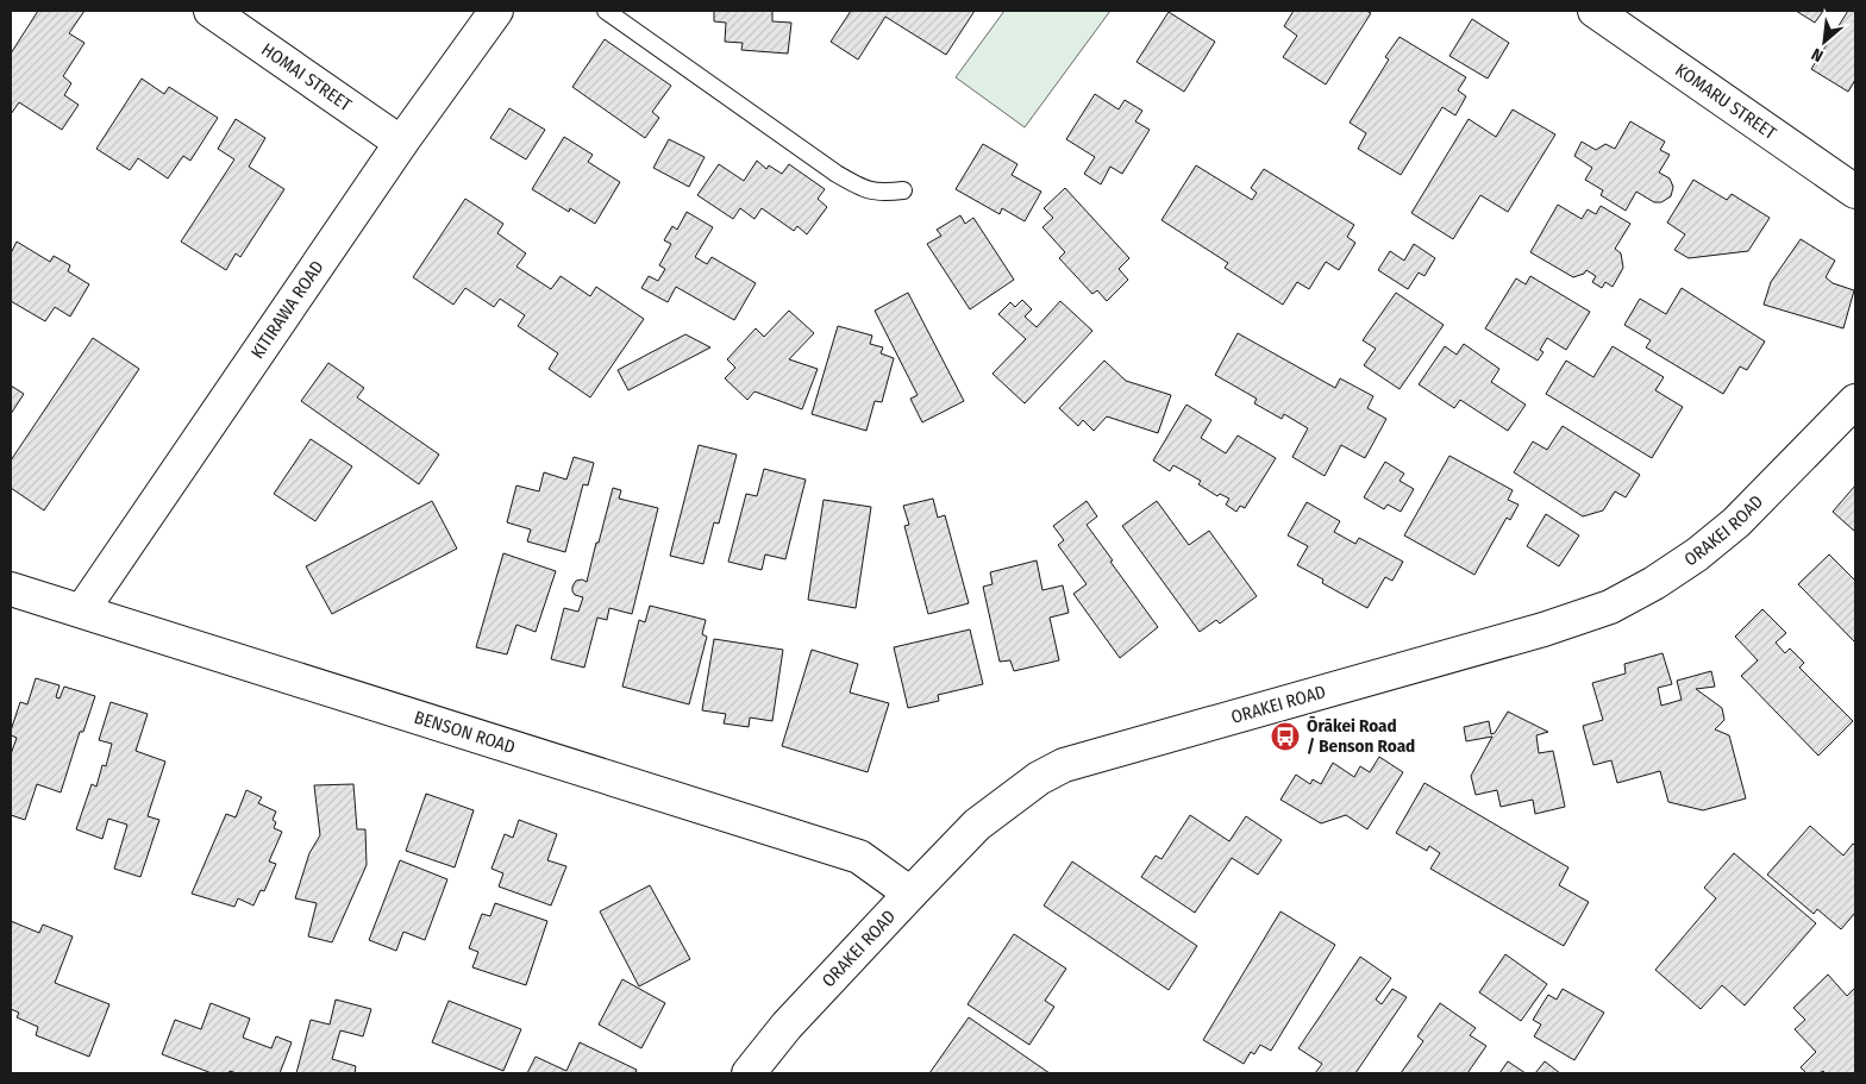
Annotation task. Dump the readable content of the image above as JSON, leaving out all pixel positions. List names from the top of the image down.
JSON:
{
  "streets": {
    "street": [
      "HOMAI STREET",
      "KOMARU STREET",
      "KITIRAWA ROAD",
      "ORAKEI ROAD",
      "BENSON ROAD"
    ]
  },
  "crossings": [
    ["HOMAI STREET", "KITIRAWA ROAD"],
    ["KITIRAWA ROAD", "BENSON ROAD"],
    ["ORAKEI ROAD", "BENSON ROAD"]
  ],
  "places": {
    "bus stop": ["Ōrākei Road / Benson Road"]
  },
  "north": "bottom left"
}
